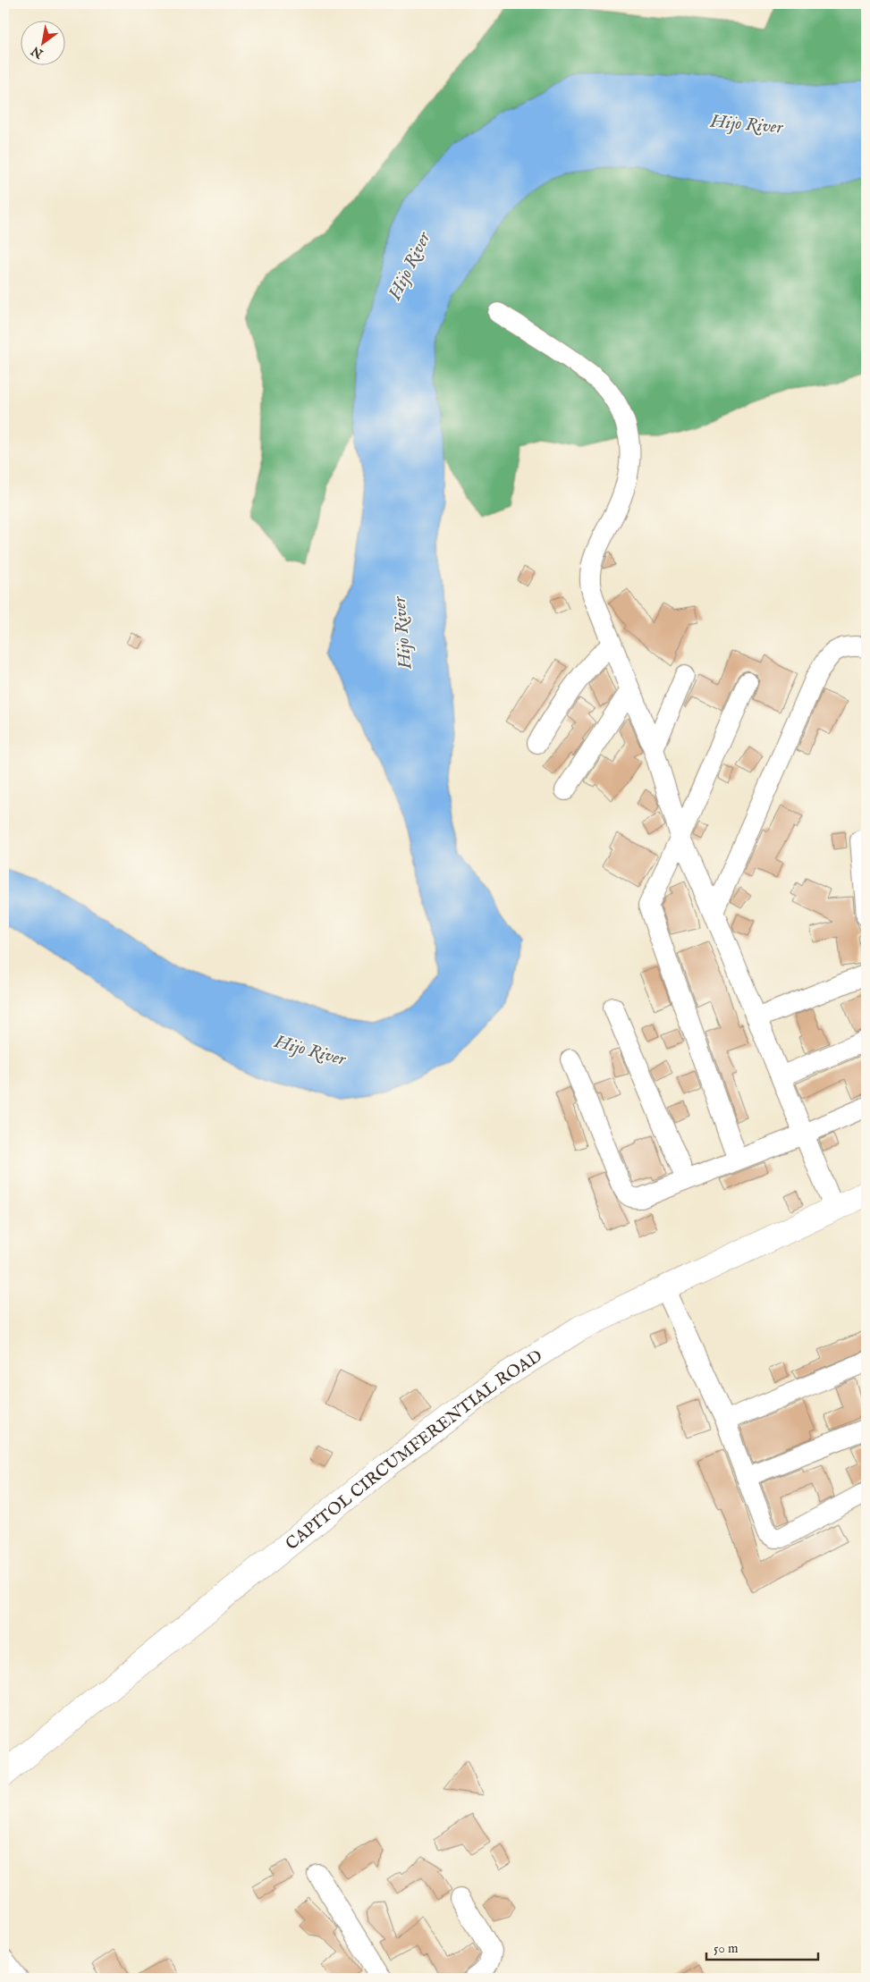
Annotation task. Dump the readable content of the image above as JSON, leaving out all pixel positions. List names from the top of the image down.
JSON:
{
  "streets": {
    "main road": ["CAPITOL CIRCUMFERENTIAL ROAD"]
  },
  "water": ["Hijo River"],
  "scale_bar": "50 m",
  "north": "bottom left"
}
